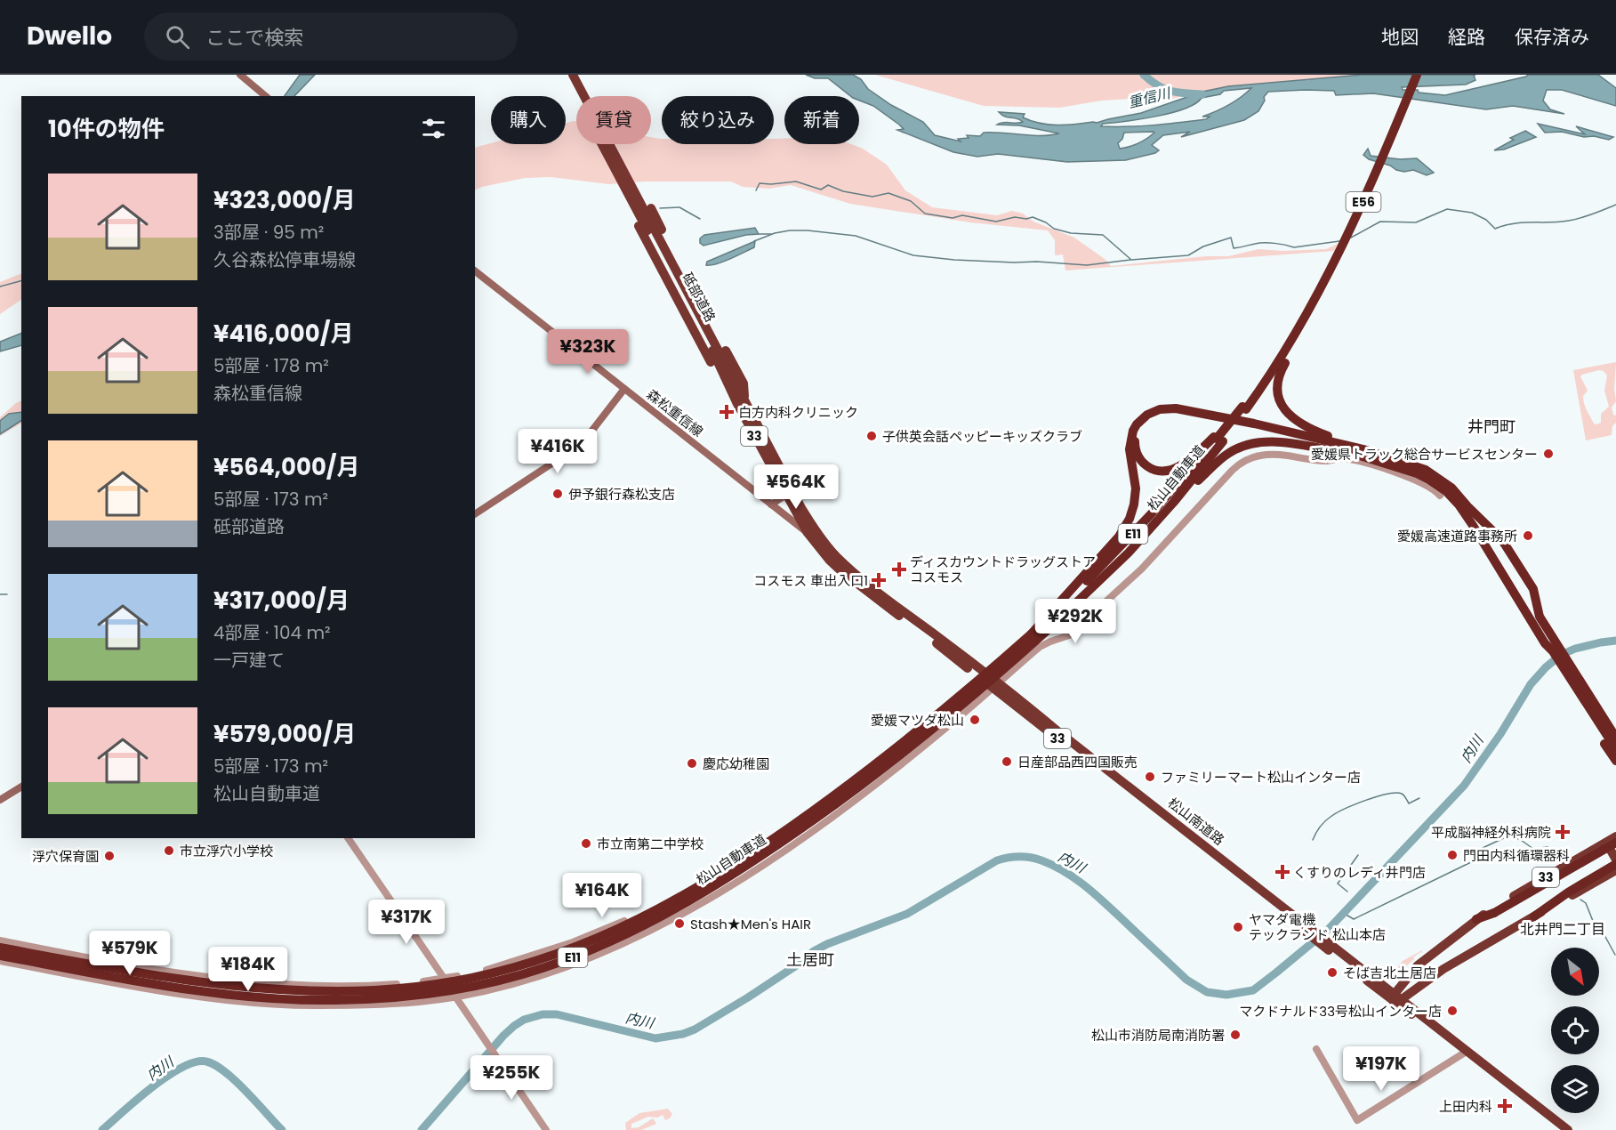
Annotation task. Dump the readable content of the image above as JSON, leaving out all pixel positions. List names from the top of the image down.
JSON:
{
  "streets": {
    "highway": [
      "E56",
      "砥部道路",
      "33",
      "松山自動車道",
      "E11",
      "松山南道路"
    ],
    "main road": ["森松重信線"]
  },
  "crossings": [
    ["砥部道路", "森松重信線"],
    ["砥部道路", "松山南道路"],
    ["森松重信線", "松山南道路"],
    ["33", "松山南道路"]
  ],
  "districts": ["井門町", "北井門二丁目", "土居町"],
  "water": ["重信川", "内川"],
  "places": {
    "health": [
      "白方内科クリニック",
      "ディスカウントドラッグストア コスモス",
      "コスモス 車出入口1",
      "平成脳神経外科病院",
      "くすりのレディ井門店",
      "上田内科"
    ],
    "other": [
      "子供英会話ペッピーキッズクラブ",
      "愛媛県トラック総合サービスセンター",
      "伊予銀行森松支店",
      "愛媛高速道路事務所",
      "愛媛マツダ松山",
      "日産部品西四国販売",
      "慶応幼稚園",
      "ファミリーマート松山インター店",
      "市立南第二中学校",
      "市立浮穴小学校",
      "門田内科循環器科",
      "浮穴保育園",
      "Stash★Men's HAIR",
      "ヤマダ電機 テックランド 松山本店",
      "そば吉北土居店",
      "マクドナルド33号松山インター店",
      "松山市消防局南消防署"
    ]
  },
  "north": "bottom right",
  "page": {
    "header": "Dwello",
    "search": "ここで検索",
    "nav": ["地図", "経路", "保存済み"],
    "chip": [
      "購入",
      "賃貸",
      "絞り込み",
      "新着"
    ],
    "heading": "10件の物件",
    "list": [
      {
        "name": "¥323,000/月",
        "note": "3部屋 · 95 m² · 久谷森松停車場線"
      },
      {
        "name": "¥416,000/月",
        "note": "5部屋 · 178 m² · 森松重信線"
      },
      {
        "name": "¥564,000/月",
        "note": "5部屋 · 173 m² · 砥部道路"
      },
      {
        "name": "¥317,000/月",
        "note": "4部屋 · 104 m² · 一戸建て"
      },
      {
        "name": "¥579,000/月",
        "note": "5部屋 · 173 m² · 松山自動車道"
      }
    ],
    "price": [
      "¥323K",
      "¥416K",
      "¥564K",
      "¥292K",
      "¥164K",
      "¥317K",
      "¥579K",
      "¥184K",
      "¥197K",
      "¥255K"
    ]
  }
}
